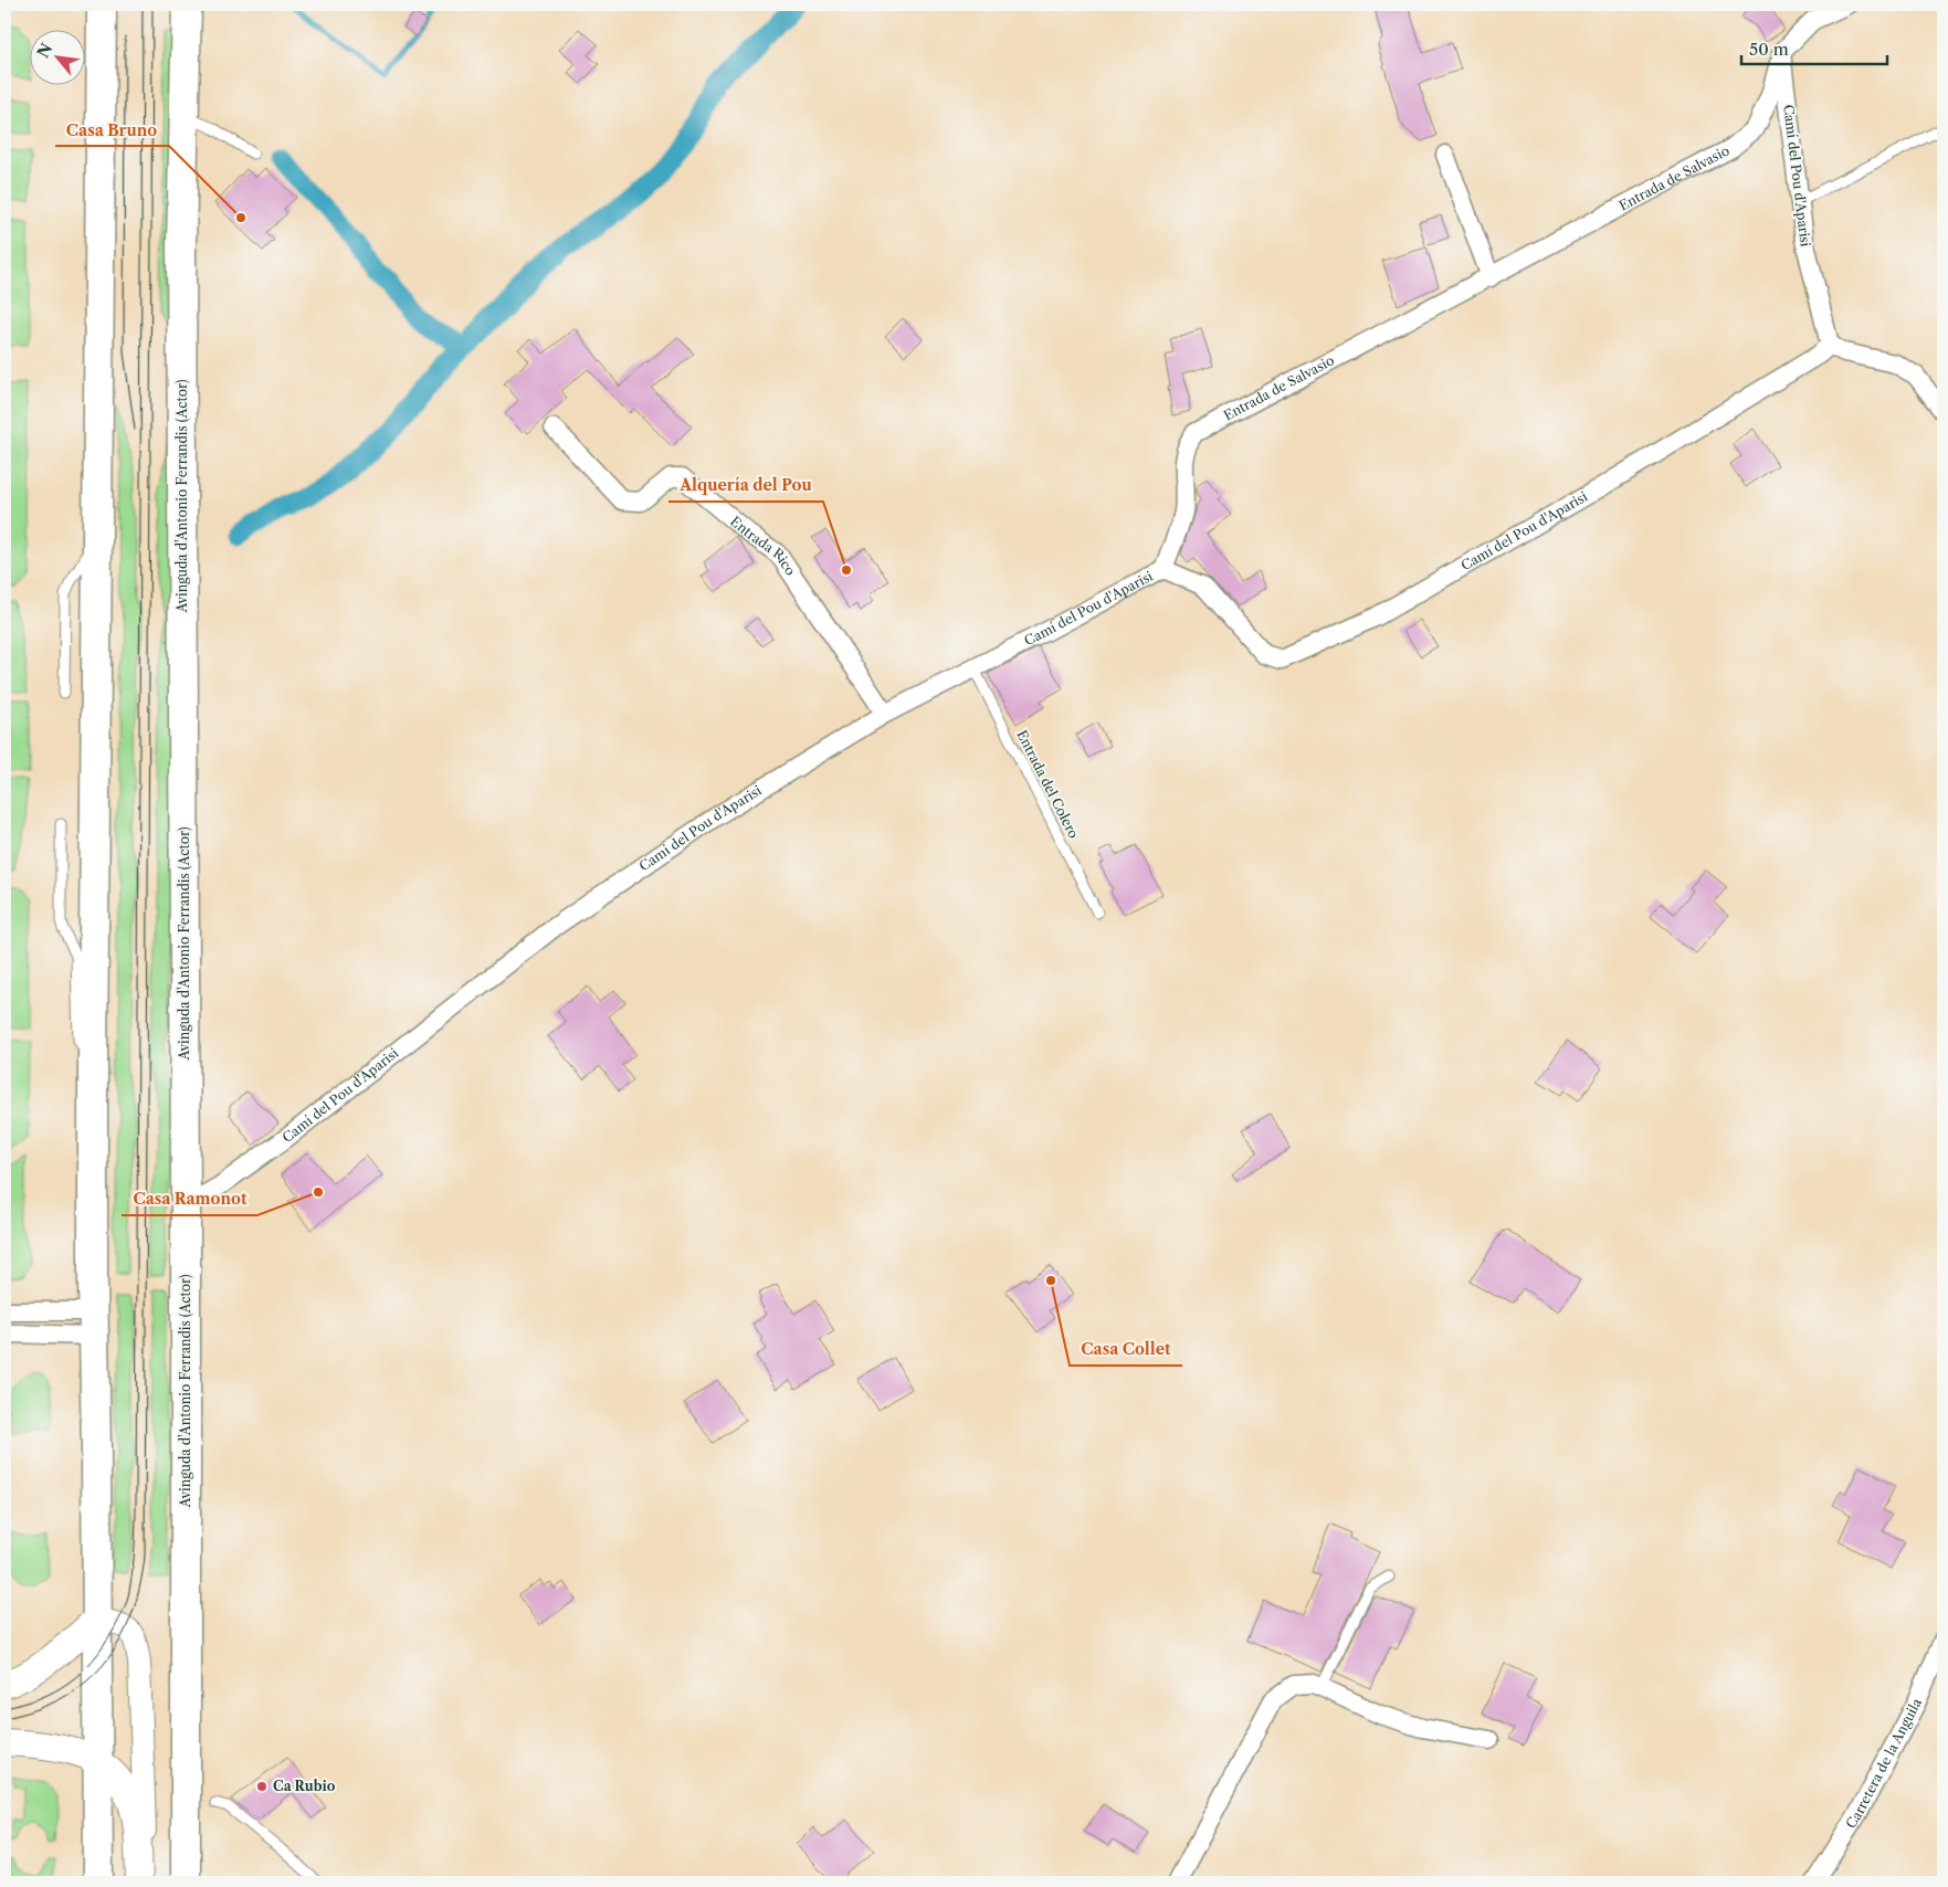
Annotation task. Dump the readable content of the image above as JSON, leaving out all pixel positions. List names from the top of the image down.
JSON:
{
  "streets": {
    "main road": ["Avinguda d'Antonio Ferrandis (Actor)"],
    "street": [
      "Camí del Pou d'Aparisi",
      "Entrada de Salvasio",
      "Entrada Rico",
      "Carretera de la Anguila"
    ],
    "lane": ["Entrada del Colero"]
  },
  "crossings": [
    ["Camí del Pou d'Aparisi", "Entrada de Salvasio"],
    ["Camí del Pou d'Aparisi", "Avinguda d'Antonio Ferrandis (Actor)"],
    ["Camí del Pou d'Aparisi", "Entrada Rico"],
    ["Camí del Pou d'Aparisi", "Entrada del Colero"]
  ],
  "places": [
    "Casa Bruno",
    "Alquería del Pou",
    "Casa Ramonot",
    "Casa Collet",
    "Ca Rubio"
  ],
  "scale_bar": "50 m",
  "north": "top left"
}
